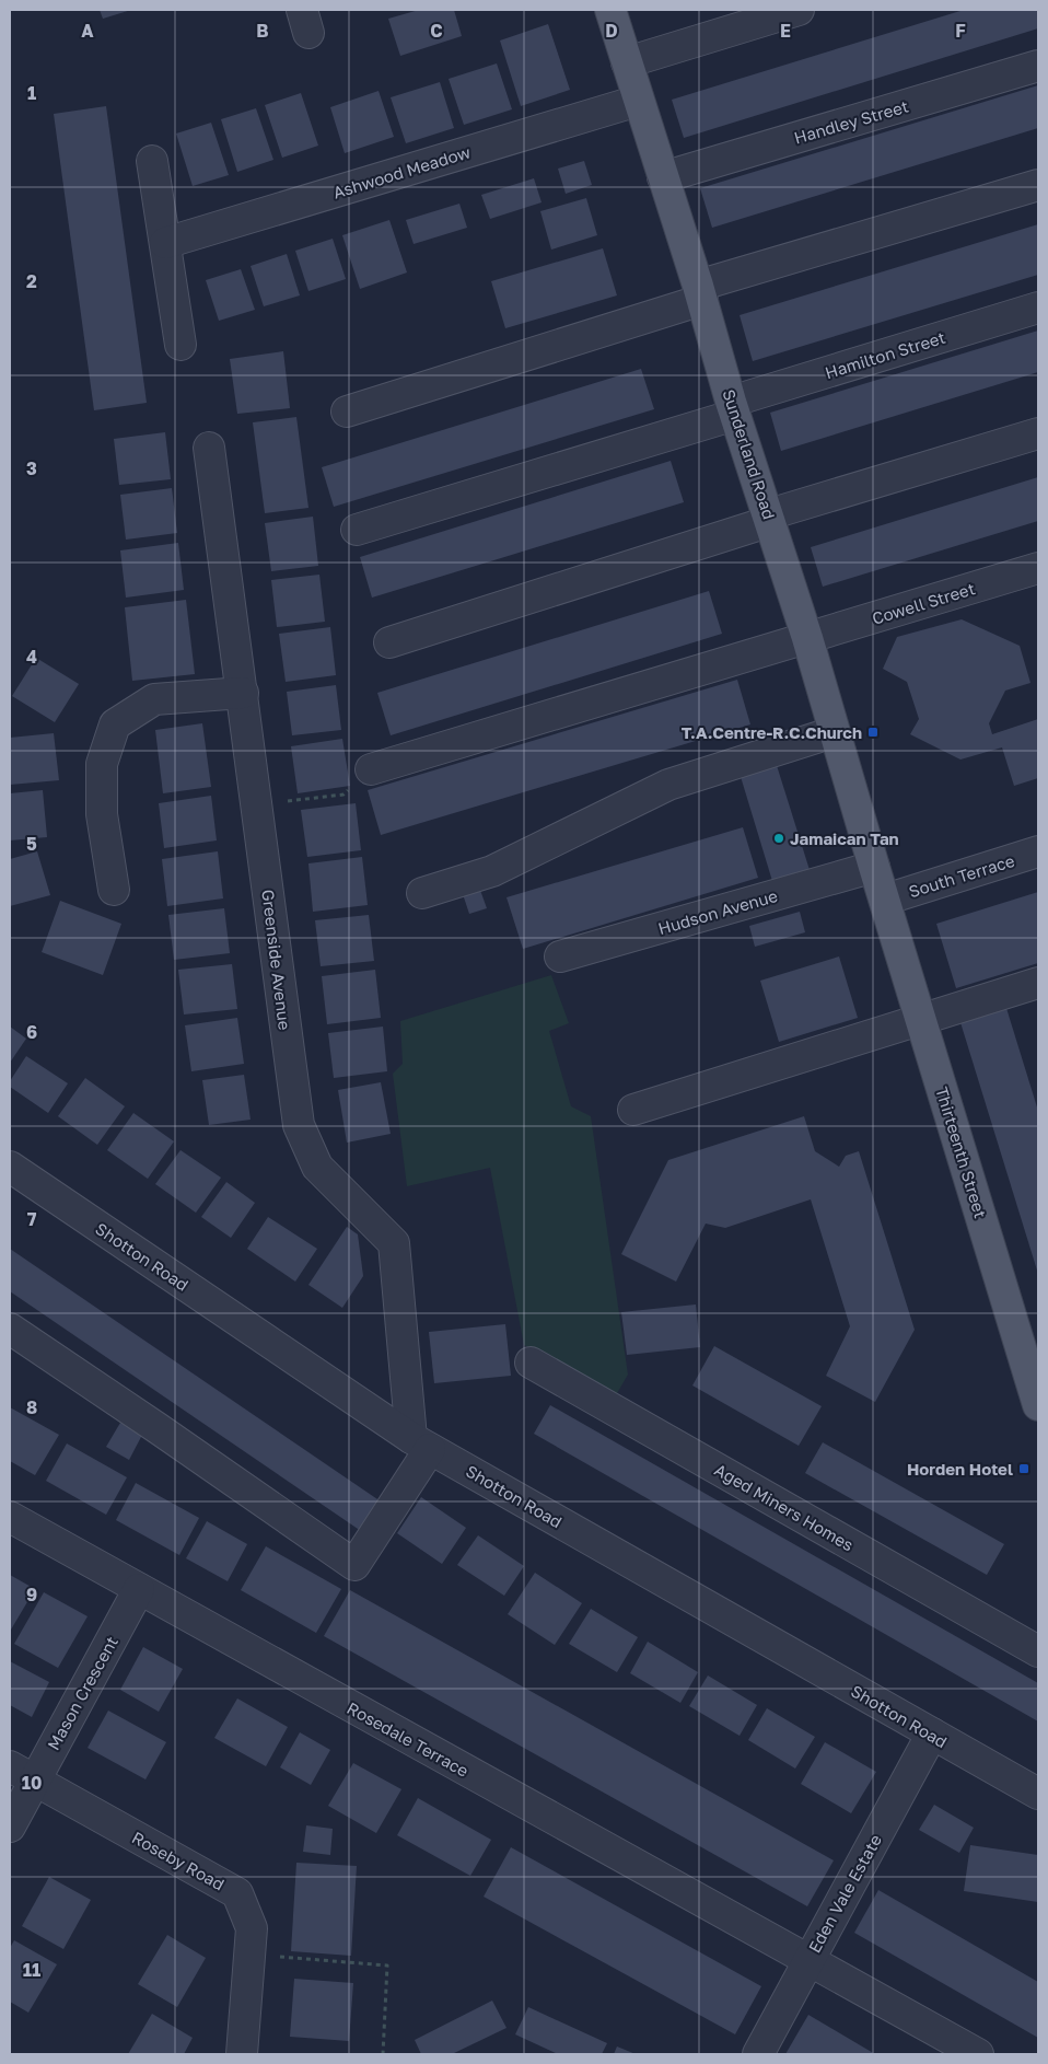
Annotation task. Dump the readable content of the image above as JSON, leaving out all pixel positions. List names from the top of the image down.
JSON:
{
  "streets": {
    "main road": ["Sunderland Road", "Thirteenth Street"],
    "street": [
      "Handley Street",
      "Ashwood Meadow",
      "Hamilton Street",
      "Cowell Street",
      "South Terrace",
      "Hudson Avenue",
      "Greenside Avenue",
      "Shotton Road",
      "Aged Miners Homes",
      "Mason Crescent",
      "Rosedale Terrace",
      "Roseby Road",
      "Eden Vale Estate"
    ]
  },
  "crossings": [
    ["Handley Street", "Sunderland Road"],
    ["Ashwood Meadow", "Sunderland Road"],
    ["Hamilton Street", "Sunderland Road"],
    ["Sunderland Road", "Cowell Street"],
    ["Sunderland Road", "South Terrace"],
    ["Sunderland Road", "Hudson Avenue"],
    ["Sunderland Road", "Thirteenth Street"],
    ["South Terrace", "Thirteenth Street"],
    ["Greenside Avenue", "Shotton Road"],
    ["Shotton Road", "Eden Vale Estate"],
    ["Mason Crescent", "Rosedale Terrace"],
    ["Mason Crescent", "Roseby Road"],
    ["Rosedale Terrace", "Eden Vale Estate"]
  ],
  "places": {
    "transit": ["T.A.Centre-R.C.Church", "Horden Hotel"],
    "other": ["Jamaican Tan"]
  },
  "grid": {
    "columns": [
      "A",
      "B",
      "C",
      "D",
      "E",
      "F"
    ],
    "rows": [
      "1",
      "2",
      "3",
      "4",
      "5",
      "6",
      "7",
      "8",
      "9",
      "10",
      "11"
    ]
  }
}
